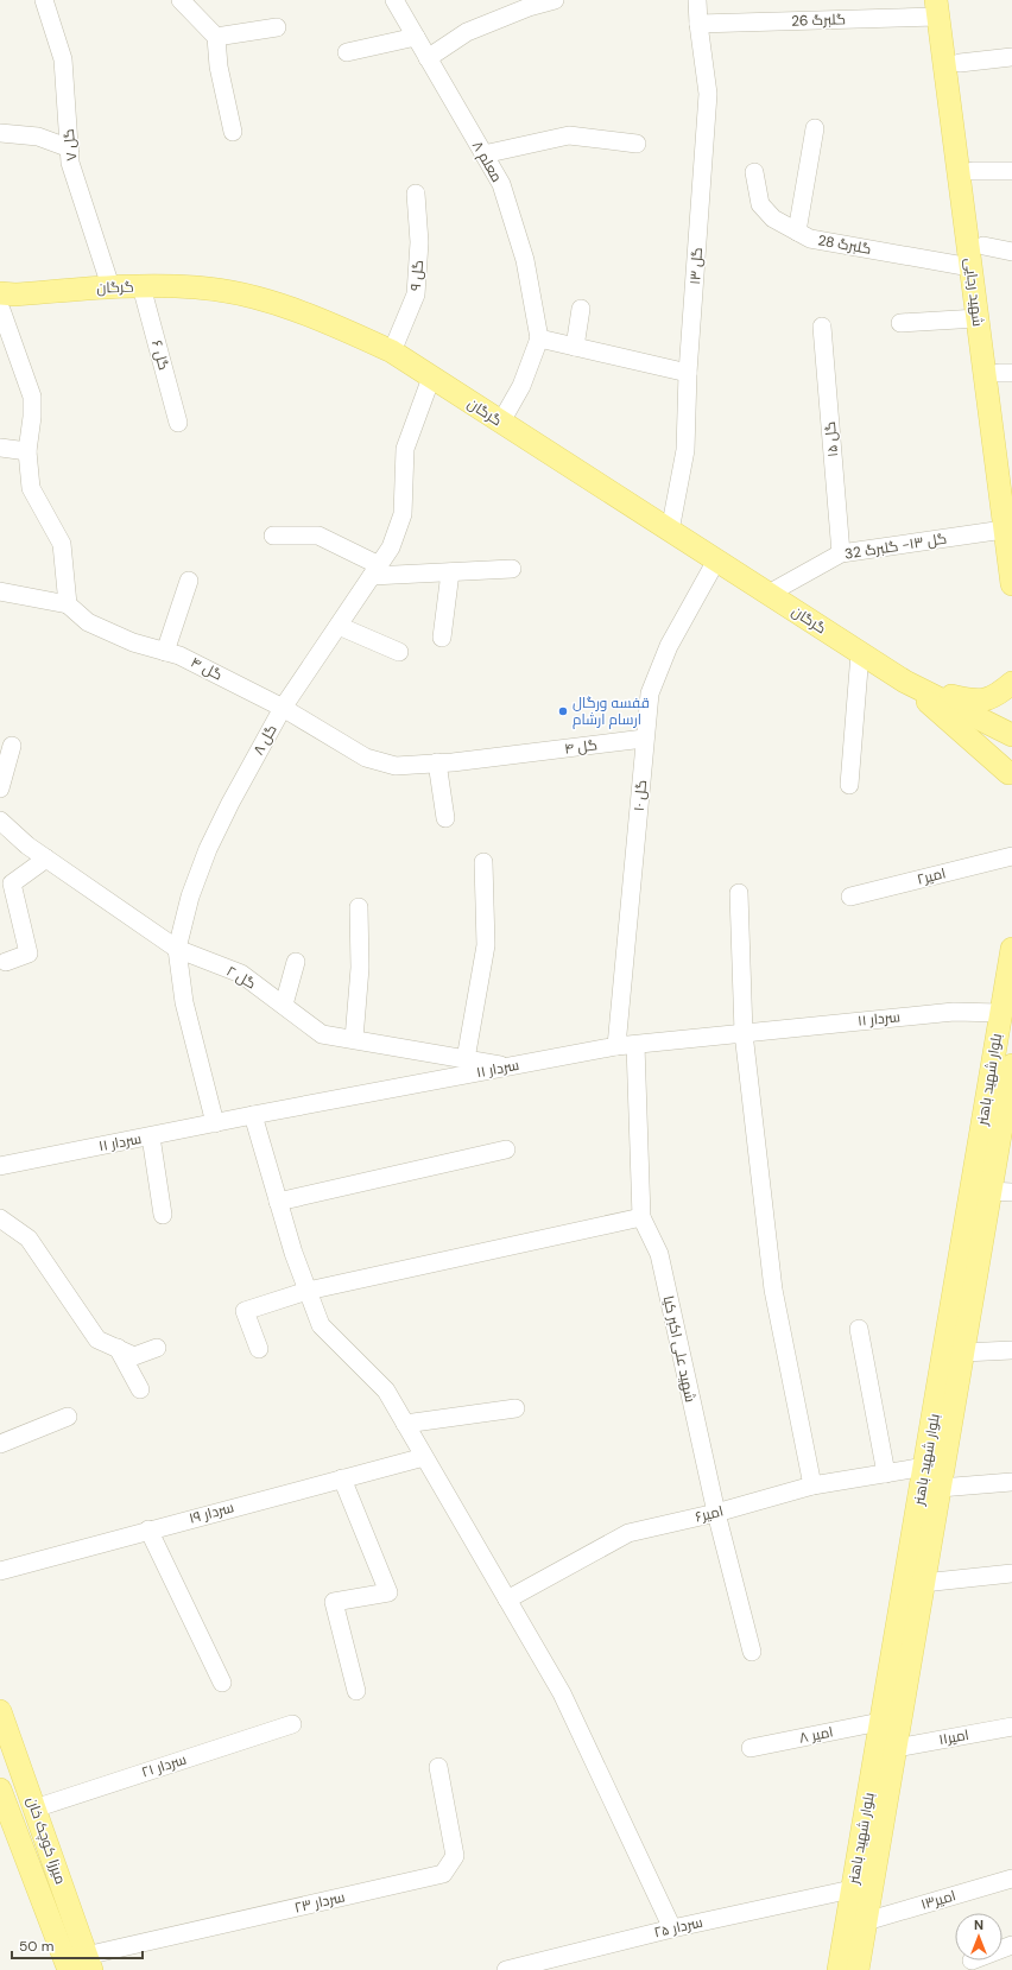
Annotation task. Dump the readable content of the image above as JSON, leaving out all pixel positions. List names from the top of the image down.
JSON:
{
  "streets": {
    "main road": [
      "گرگان",
      "شهید رجایی",
      "بلوار شهید باهنر",
      "میرزا کوچک خان"
    ],
    "street": [
      "گلبرگ 26",
      "گل ۷",
      "معلم ۸",
      "گلبرگ 28",
      "گل ۱۳",
      "گل ۹",
      "گل ۶",
      "گل ۱۵",
      "گل ۱۳- گلبرگ 32",
      "گل ۴",
      "گل ۸",
      "گل ۱۰",
      "امیر۲",
      "گل ۲",
      "سردار ۱۱",
      "شهید علی اکبر کیا",
      "سردار ۱۹",
      "امیر۶",
      "امیر ۸",
      "امیر۱۱",
      "سردار ۲۱",
      "امیر۱۳",
      "سردار ۲۳",
      "سردار ۲۵"
    ]
  },
  "crossings": [
    ["گلبرگ 26", "گل ۱۳"],
    ["گلبرگ 26", "شهید رجایی"],
    ["گل ۷", "گرگان"],
    ["گلبرگ 28", "شهید رجایی"],
    ["گل ۱۳", "گرگان"],
    ["گل ۹", "گرگان"],
    ["گرگان", "گل ۶"],
    ["گرگان", "گل ۱۳- گلبرگ 32"],
    ["گرگان", "گل ۸"],
    ["گرگان", "گل ۱۰"],
    ["شهید رجایی", "گل ۱۳- گلبرگ 32"],
    ["گل ۱۵", "گل ۱۳- گلبرگ 32"],
    ["گل ۴", "گل ۸"],
    ["گل ۴", "گل ۱۰"],
    ["گل ۸", "گل ۲"],
    ["گل ۸", "سردار ۱۱"],
    ["گل ۱۰", "سردار ۱۱"],
    ["گل ۲", "سردار ۱۱"],
    ["سردار ۱۱", "بلوار شهید باهنر"],
    ["سردار ۱۱", "شهید علی اکبر کیا"],
    ["بلوار شهید باهنر", "امیر۶"],
    ["بلوار شهید باهنر", "امیر ۸"],
    ["بلوار شهید باهنر", "امیر۱۱"],
    ["بلوار شهید باهنر", "امیر۱۳"],
    ["بلوار شهید باهنر", "سردار ۲۵"],
    ["شهید علی اکبر کیا", "امیر۶"],
    ["سردار ۲۱", "میرزا کوچک خان"],
    ["میرزا کوچک خان", "سردار ۲۳"]
  ],
  "places": ["قفسه ورگال ارسام ارشام"],
  "scale_bar": "50 m",
  "north": "top"
}
